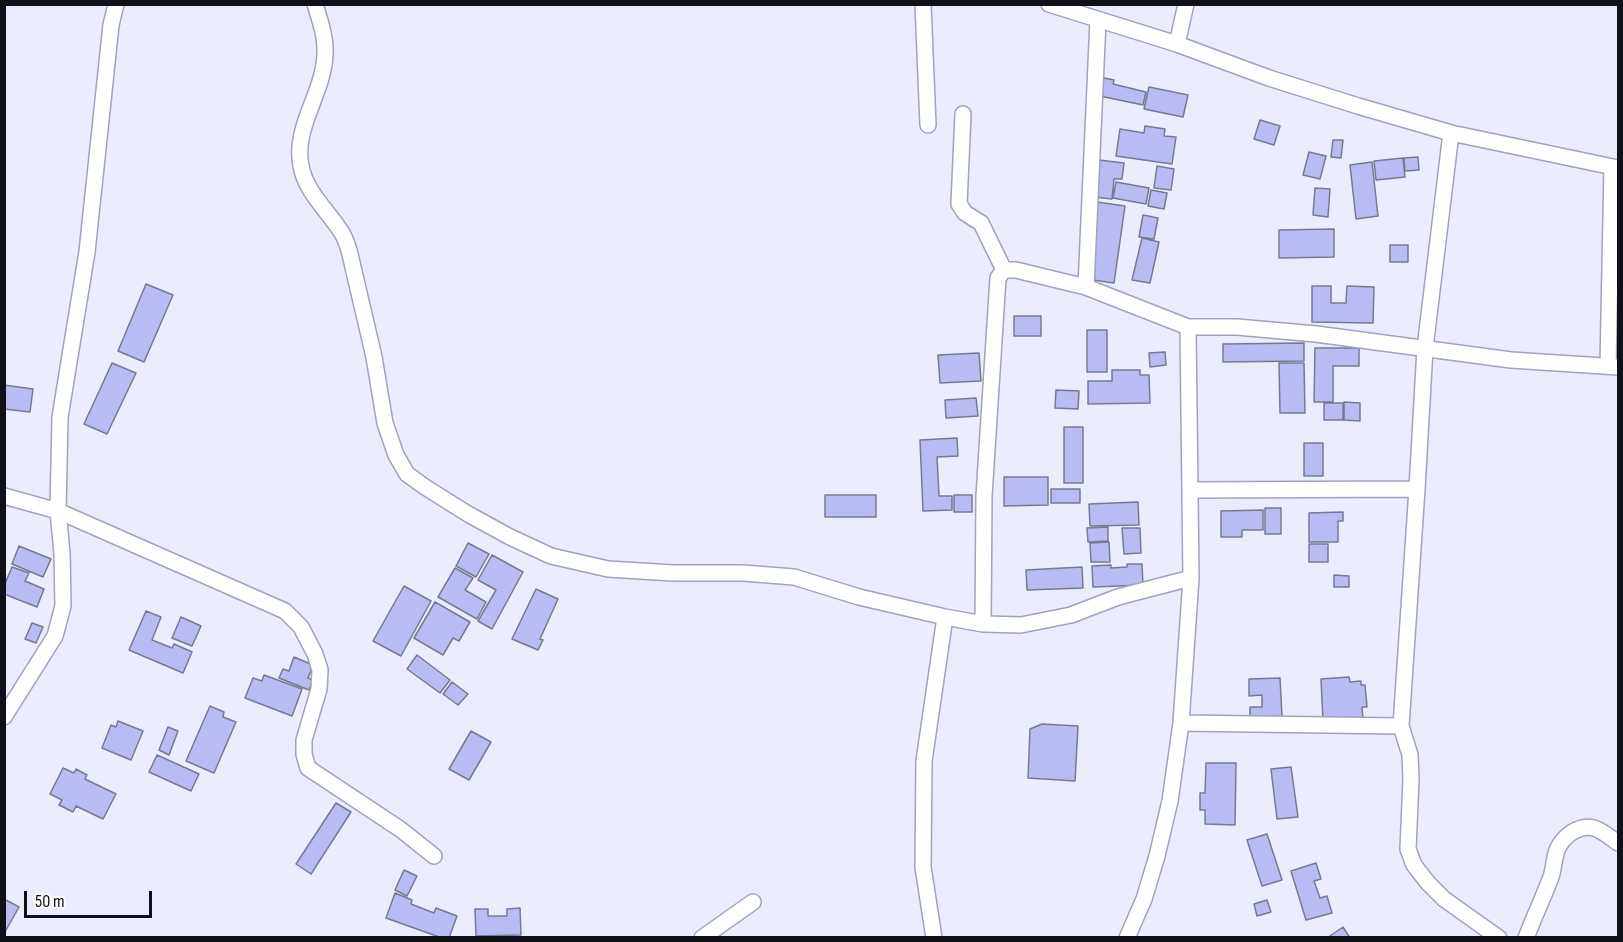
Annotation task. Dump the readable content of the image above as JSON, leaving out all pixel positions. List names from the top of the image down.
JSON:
{
  "scale_bar": "50 m"
}
